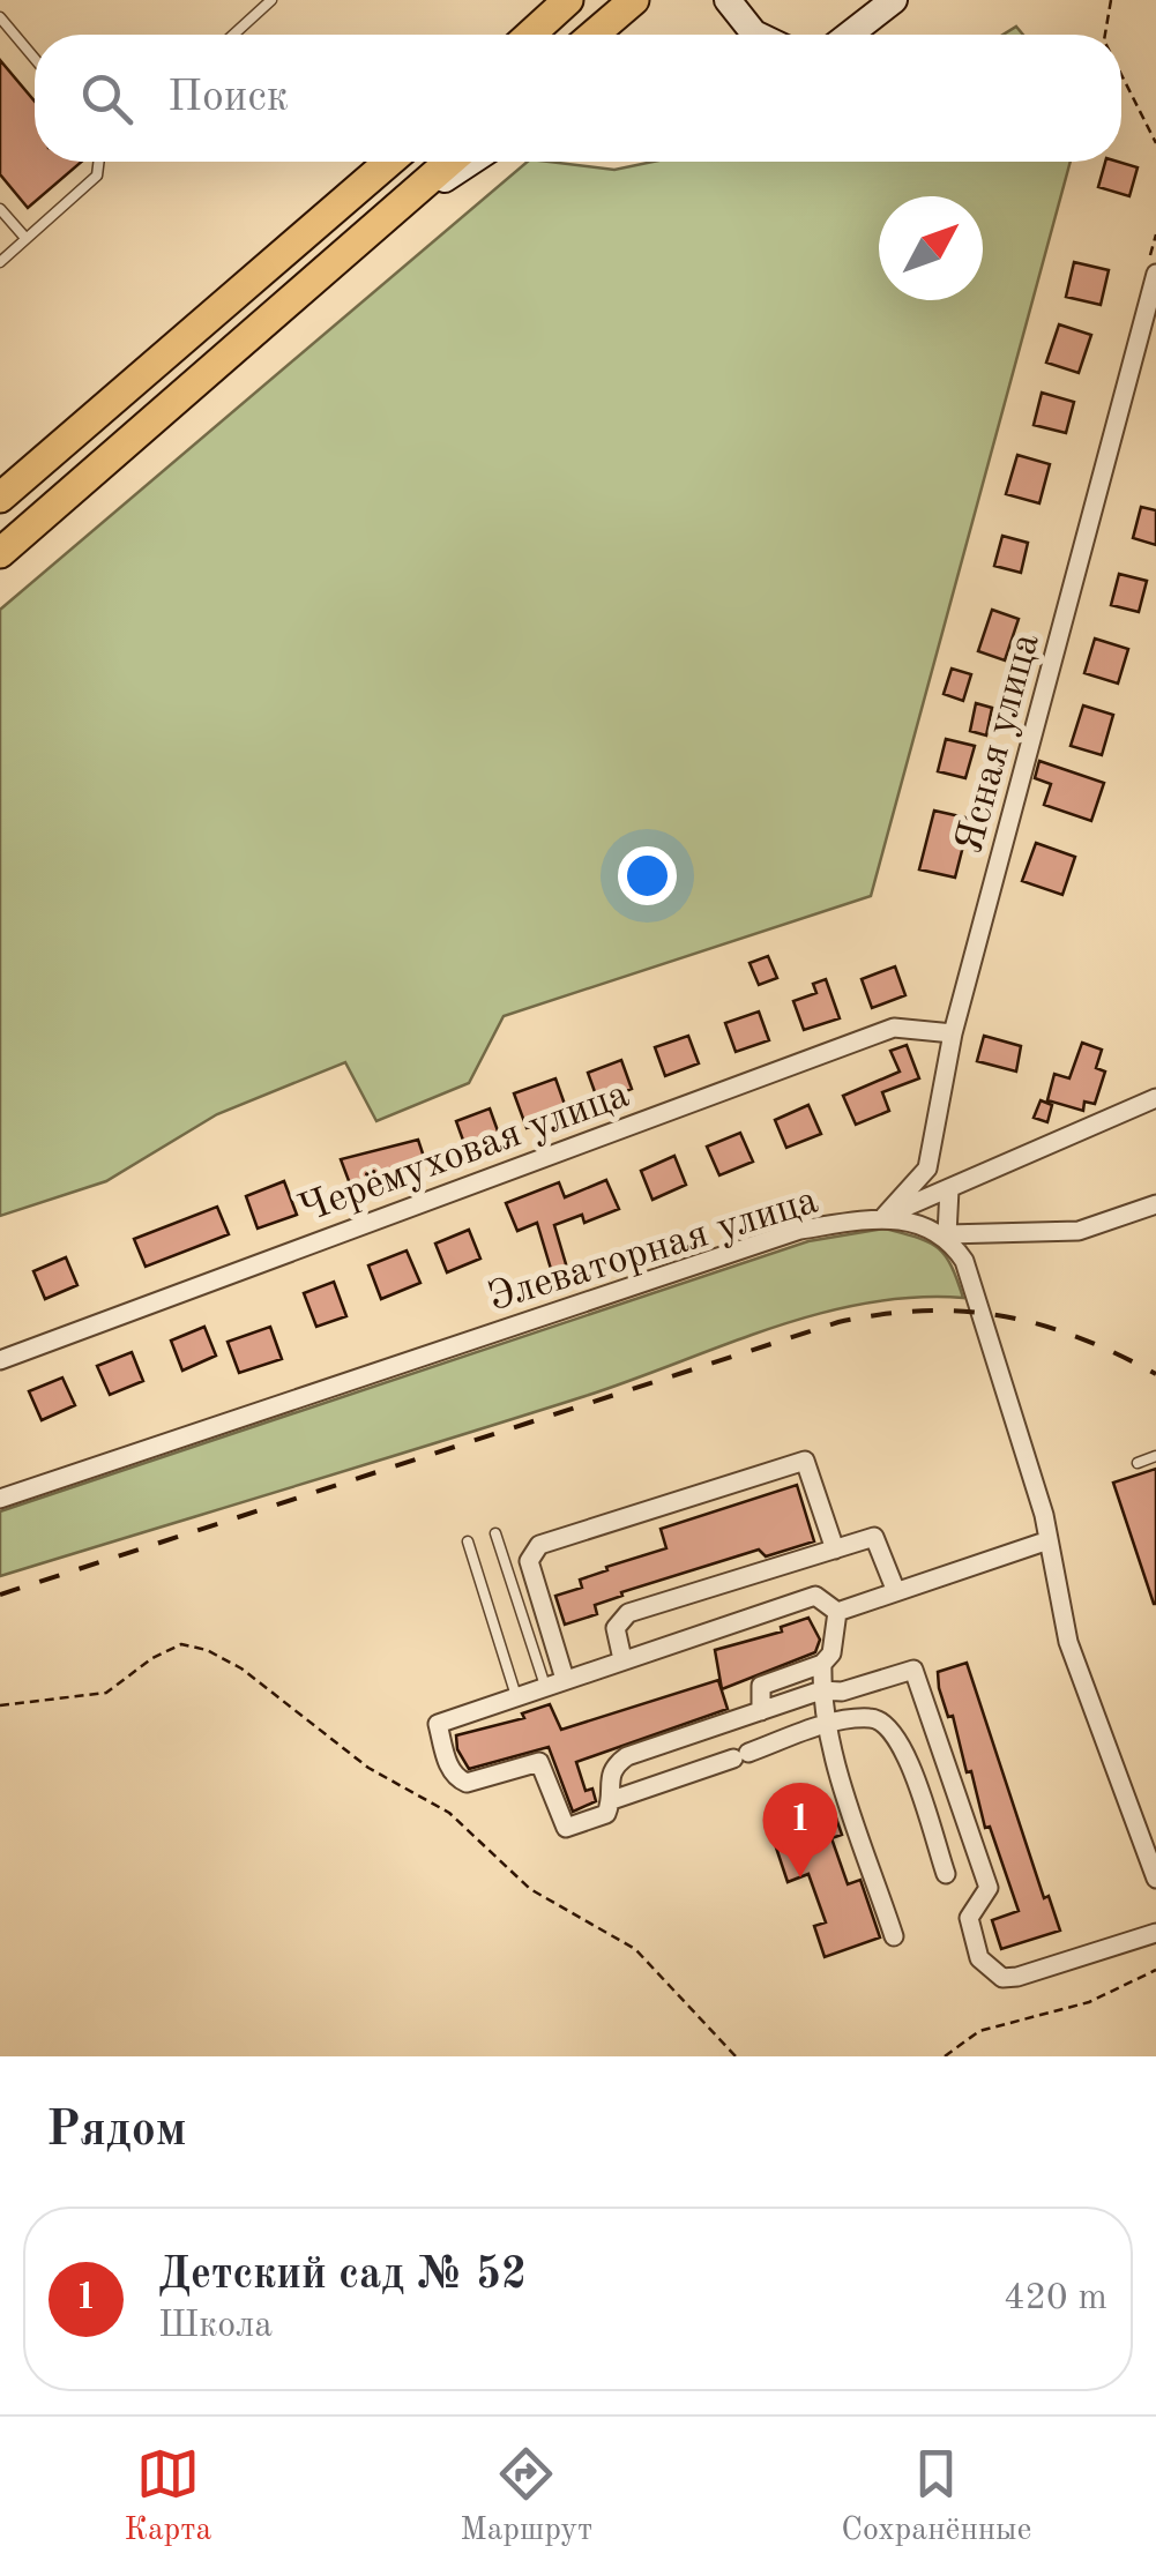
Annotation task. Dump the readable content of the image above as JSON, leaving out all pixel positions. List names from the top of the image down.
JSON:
{
  "streets": {
    "street": ["Ясная улица", "Черёмуховая улица", "Элеваторная улица"]
  },
  "crossings": [
    ["Ясная улица", "Черёмуховая улица"],
    ["Ясная улица", "Элеваторная улица"]
  ],
  "north": "top right",
  "page": {
    "search": "Поиск",
    "pins": "1",
    "heading": "Рядом",
    "list": [
      {
        "mark": "1",
        "name": "Детский сад № 52",
        "note": "Школа",
        "value": "420 m"
      }
    ],
    "nav": ["Карта", "Маршрут", "Сохранённые"]
  }
}
